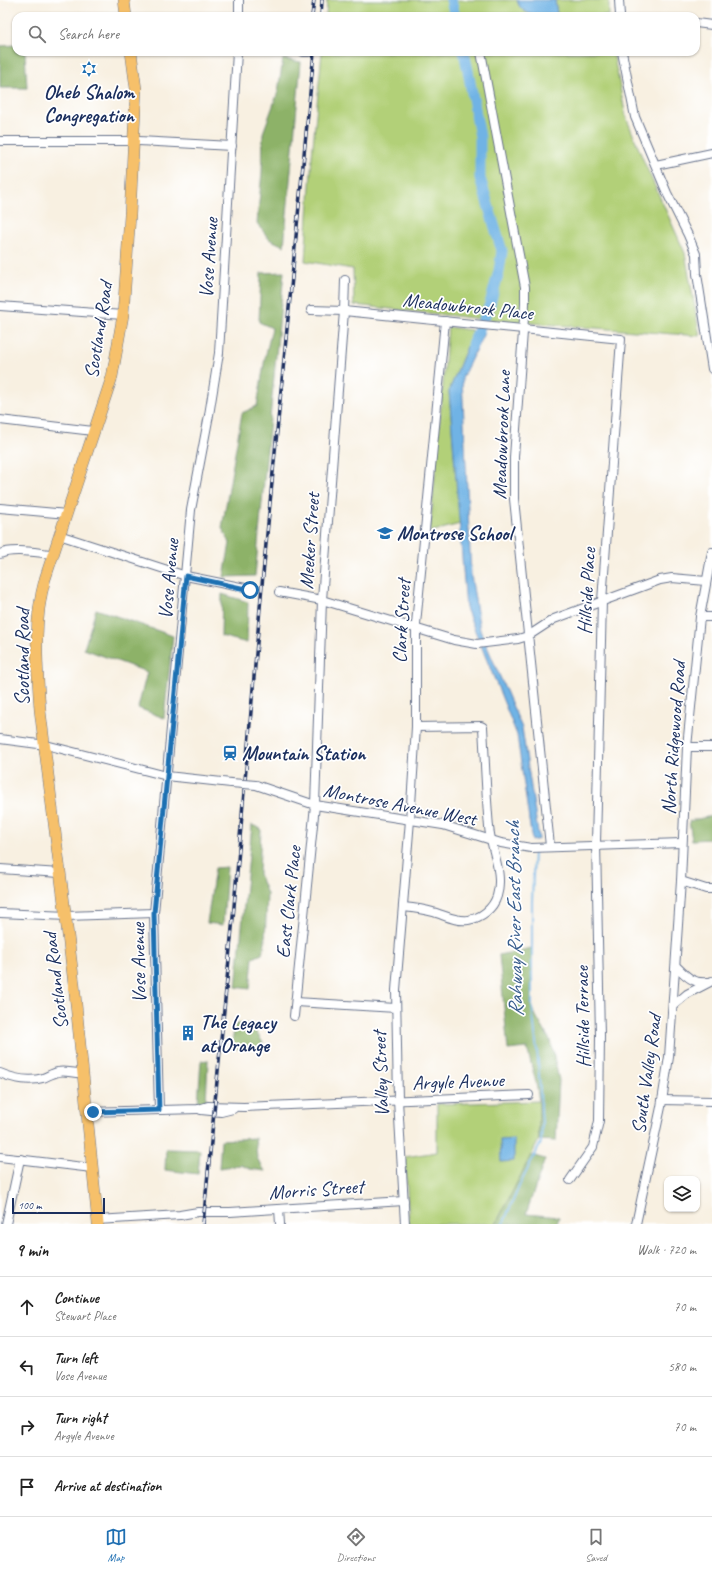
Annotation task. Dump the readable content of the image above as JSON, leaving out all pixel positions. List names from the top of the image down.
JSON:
{
  "streets": {
    "main road": ["Scotland Road"],
    "street": [
      "Vose Avenue",
      "Meadowbrook Place",
      "Meadowbrook Lane",
      "Meeker Street",
      "Hillside Place",
      "Clark Street",
      "North Ridgewood Road",
      "Montrose Avenue West",
      "East Clark Place",
      "Hillside Terrace",
      "Valley Street",
      "South Valley Road",
      "Argyle Avenue",
      "Morris Street"
    ]
  },
  "crossings": [
    ["Vose Avenue", "Montrose Avenue West"],
    ["Vose Avenue", "Argyle Avenue"],
    ["Meadowbrook Place", "Meadowbrook Lane"],
    ["Meadowbrook Place", "Meeker Street"],
    ["Meadowbrook Place", "Hillside Place"],
    ["Meadowbrook Place", "Clark Street"],
    ["Scotland Road", "Montrose Avenue West"],
    ["Scotland Road", "Argyle Avenue"],
    ["Scotland Road", "Morris Street"],
    ["Meadowbrook Lane", "Montrose Avenue West"],
    ["Meeker Street", "Montrose Avenue West"],
    ["Meeker Street", "East Clark Place"],
    ["Hillside Place", "Montrose Avenue West"],
    ["Hillside Place", "Hillside Terrace"],
    ["Clark Street", "Montrose Avenue West"],
    ["Clark Street", "Valley Street"],
    ["North Ridgewood Road", "Montrose Avenue West"],
    ["North Ridgewood Road", "South Valley Road"],
    ["Montrose Avenue West", "East Clark Place"],
    ["Montrose Avenue West", "Hillside Terrace"],
    ["Valley Street", "Argyle Avenue"],
    ["Valley Street", "Morris Street"]
  ],
  "water": ["Rahway River East Branch"],
  "places": {
    "synagogue": ["Oheb Shalom Congregation"],
    "school or university": ["Montrose School"],
    "station": ["Mountain Station"],
    "building": ["The Legacy at Orange"]
  },
  "scale_bar": "100 m",
  "page": {
    "search": "Search here",
    "scale": "100 m",
    "heading": ["9 min", "Walk · 720 m"],
    "list": [
      ["Continue", "Stewart Place", "70 m"],
      ["Turn left", "Vose Avenue", "580 m"],
      ["Turn right", "Argyle Avenue", "70 m"],
      "Arrive at destination"
    ],
    "nav": ["Map", "Directions", "Saved"]
  }
}
